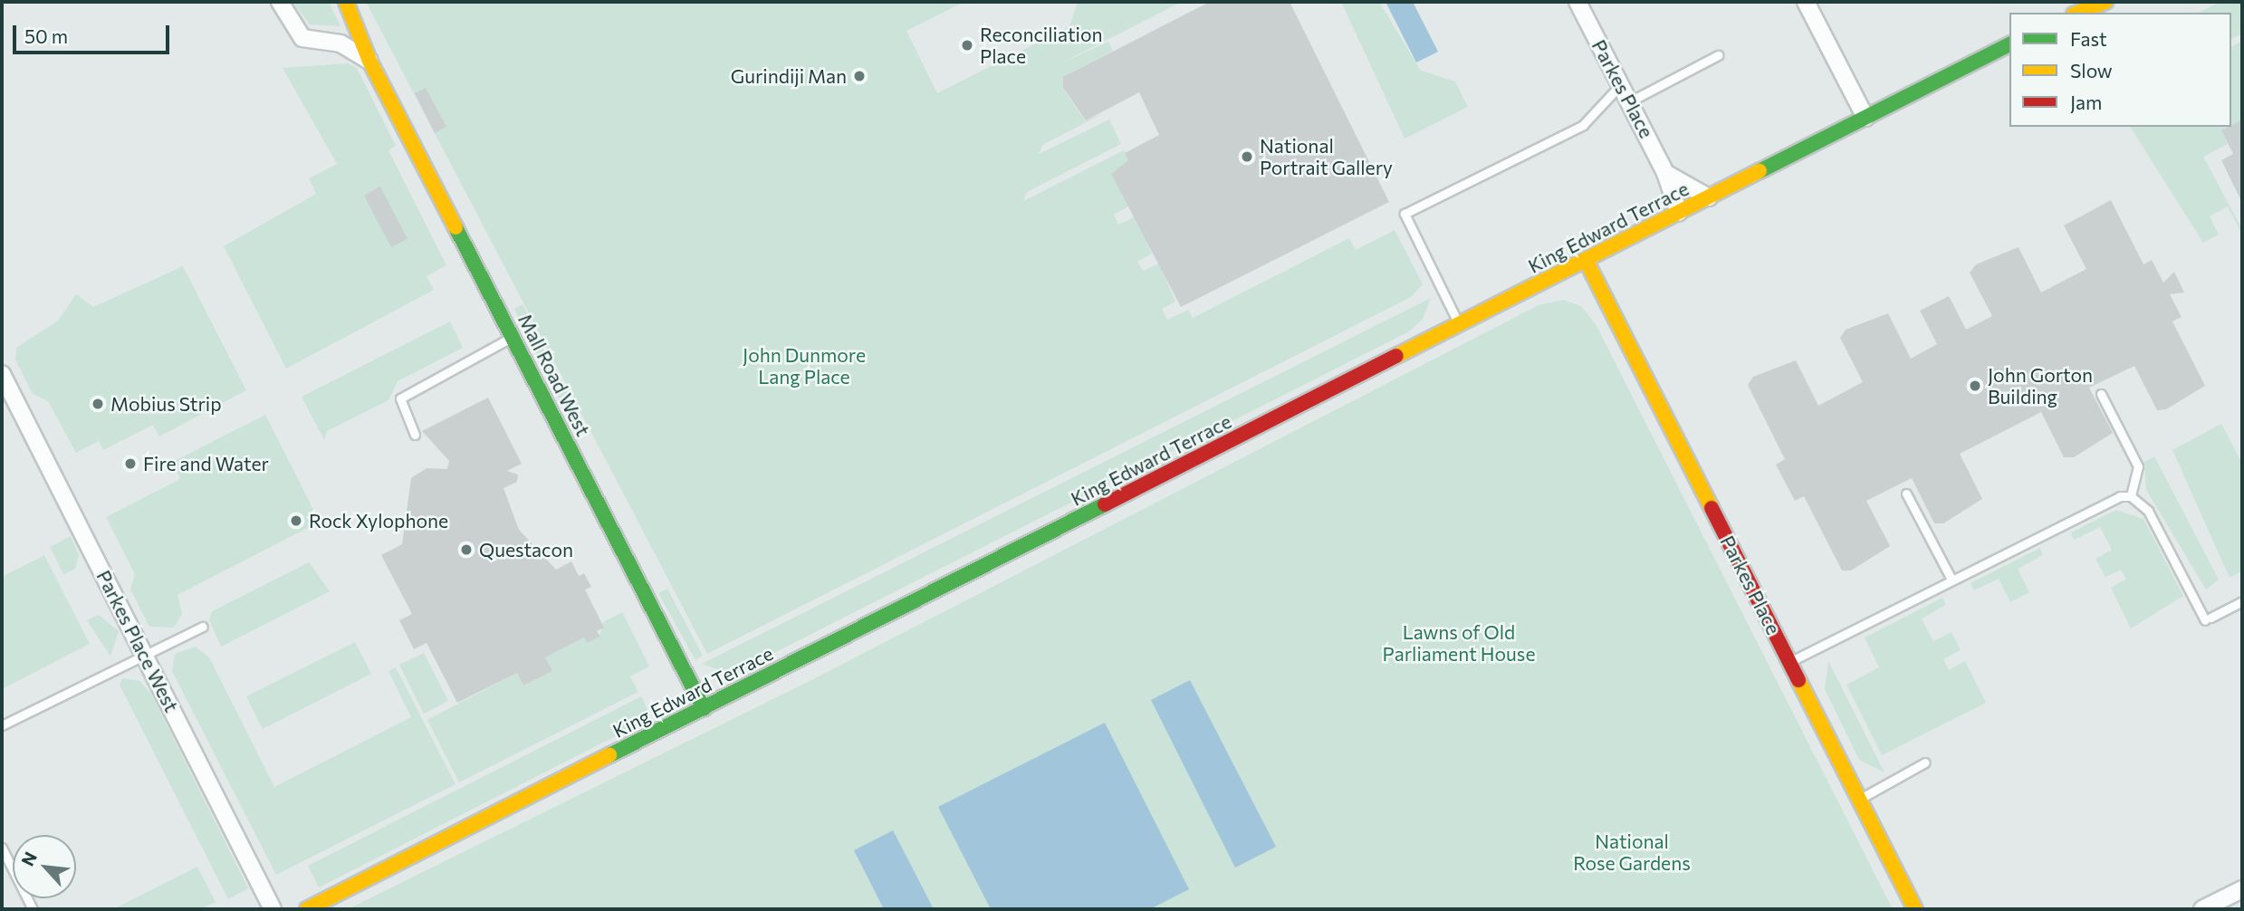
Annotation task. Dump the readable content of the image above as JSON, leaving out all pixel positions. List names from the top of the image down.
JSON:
{
  "streets": {
    "main road": ["Parkes Place", "King Edward Terrace", "Mall Road West"],
    "street": ["Parkes Place West"]
  },
  "crossings": [
    ["Parkes Place", "King Edward Terrace"],
    ["King Edward Terrace", "Mall Road West"]
  ],
  "parks": ["John Dunmore Lang Place", "Lawns of Old Parliament House", "National Rose Gardens"],
  "places": [
    "Reconciliation Place",
    "Gurindiji Man",
    "National Portrait Gallery",
    "John Gorton Building",
    "Mobius Strip",
    "Fire and Water",
    "Rock Xylophone",
    "Questacon"
  ],
  "legend": ["Fast", "Slow", "Jam"],
  "scale_bar": "50 m",
  "north": "top left"
}
